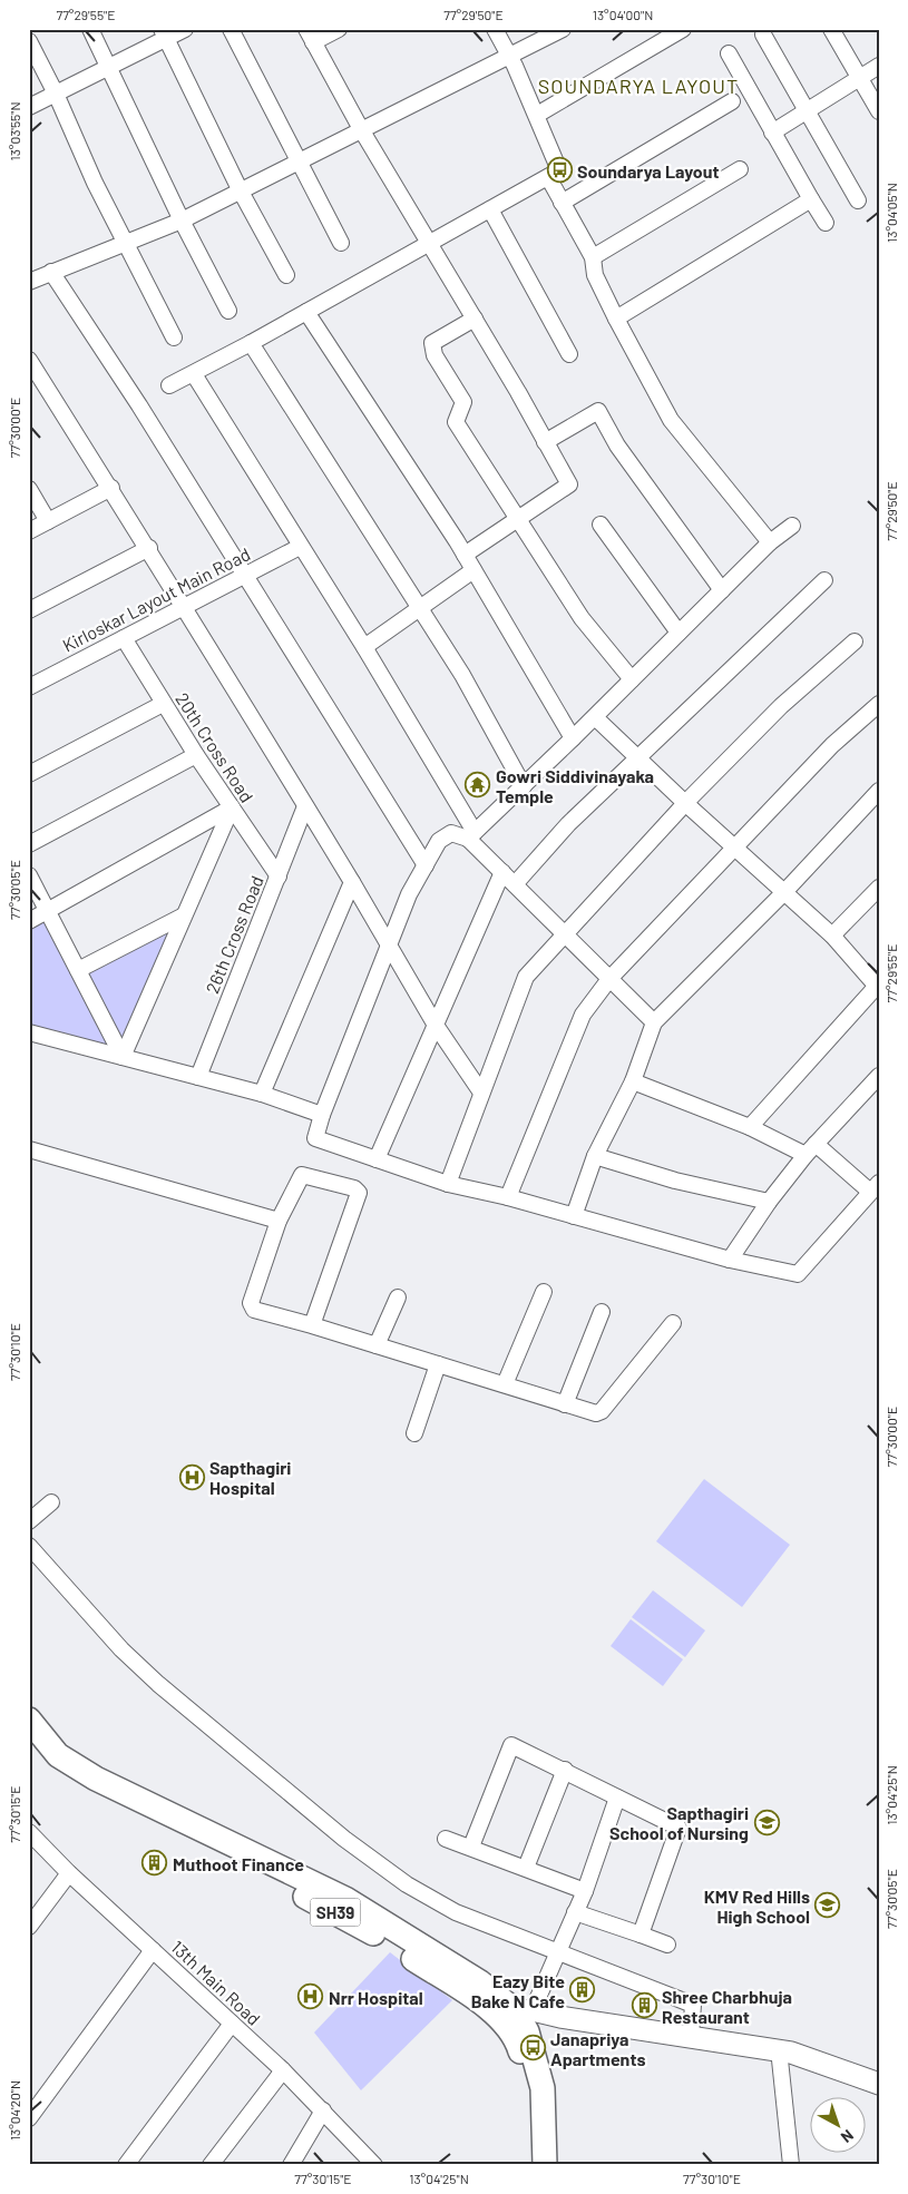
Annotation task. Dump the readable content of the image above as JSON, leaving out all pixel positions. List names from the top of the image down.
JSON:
{
  "streets": {
    "main road": ["SH39"],
    "street": [
      "Kirloskar Layout Main Road",
      "20th Cross Road",
      "26th Cross Road",
      "13th Main Road"
    ]
  },
  "crossings": [
    ["Kirloskar Layout Main Road", "20th Cross Road"],
    ["20th Cross Road", "26th Cross Road"]
  ],
  "districts": ["SOUNDARYA LAYOUT"],
  "places": {
    "bus stop": ["Soundarya Layout", "Janapriya Apartments"],
    "temple": ["Gowri Siddivinayaka Temple"],
    "hospital": ["Sapthagiri Hospital", "Nrr Hospital"],
    "school or university": ["Sapthagiri School of Nursing", "KMV Red Hills High School"],
    "building": ["Muthoot Finance", "Eazy Bite Bake N Cafe", "Shree Charbhuja Restaurant"]
  },
  "north": "bottom right",
  "coordinates": [
    "77°29'55\"E",
    "77°29'50\"E",
    "13°04'00\"N",
    "13°03'55\"N",
    "13°04'05\"N",
    "77°30'00\"E",
    "77°30'05\"E",
    "77°30'10\"E",
    "13°04'25\"N",
    "77°30'15\"E",
    "13°04'20\"N"
  ]
}
